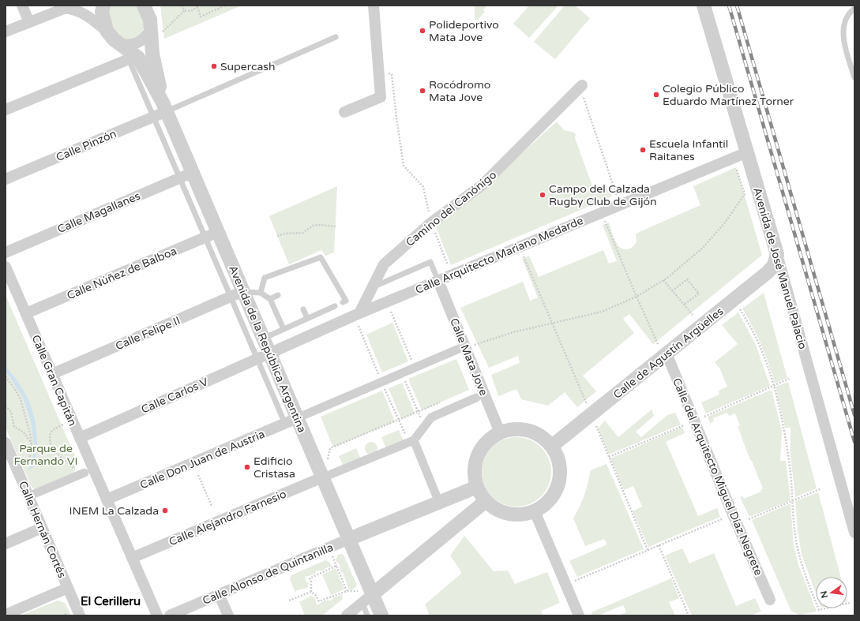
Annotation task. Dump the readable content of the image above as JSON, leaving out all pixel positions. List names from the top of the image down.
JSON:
{
  "streets": {
    "street": [
      "Calle Pinzón",
      "Camino del Canónigo",
      "Calle Magallanes",
      "Calle Arquitecto Mariano Medarde",
      "Avenida de José Manuel Palacio",
      "Calle Núñez de Balboa",
      "Calle Felipe II",
      "Avenida de la República Argentina",
      "Calle de Agustín Argüelles",
      "Calle Mata Jove",
      "Calle Gran Capitán",
      "Calle Carlos V",
      "Calle Don Juan de Austria",
      "Calle del Arquitecto Miguel Díaz Negrete",
      "Calle Alejandro Farnesio",
      "Calle Hernán Cortés",
      "Calle Alonso de Quintanilla"
    ]
  },
  "crossings": [
    ["Calle Pinzón", "Avenida de la República Argentina"],
    ["Camino del Canónigo", "Calle Arquitecto Mariano Medarde"],
    ["Calle Magallanes", "Avenida de la República Argentina"],
    ["Calle Arquitecto Mariano Medarde", "Avenida de José Manuel Palacio"],
    ["Calle Arquitecto Mariano Medarde", "Avenida de la República Argentina"],
    ["Calle Arquitecto Mariano Medarde", "Calle Mata Jove"],
    ["Calle Arquitecto Mariano Medarde", "Calle Carlos V"],
    ["Avenida de José Manuel Palacio", "Calle de Agustín Argüelles"],
    ["Calle Núñez de Balboa", "Avenida de la República Argentina"],
    ["Calle Núñez de Balboa", "Calle Gran Capitán"],
    ["Calle Felipe II", "Avenida de la República Argentina"],
    ["Calle Felipe II", "Calle Gran Capitán"],
    ["Avenida de la República Argentina", "Calle Carlos V"],
    ["Avenida de la República Argentina", "Calle Don Juan de Austria"],
    ["Avenida de la República Argentina", "Calle Alejandro Farnesio"],
    ["Avenida de la República Argentina", "Calle Alonso de Quintanilla"],
    ["Calle de Agustín Argüelles", "Calle Mata Jove"],
    ["Calle de Agustín Argüelles", "Calle del Arquitecto Miguel Díaz Negrete"],
    ["Calle Gran Capitán", "Calle Carlos V"],
    ["Calle Gran Capitán", "Calle Don Juan de Austria"],
    ["Calle Gran Capitán", "Calle Alejandro Farnesio"]
  ],
  "districts": ["El Cerilleru"],
  "parks": ["Parque de Fernando VI"],
  "places": [
    "Polideportivo Mata Jove",
    "Supercash",
    "Rocódromo Mata Jove",
    "Colegio Público Eduardo Martínez Torner",
    "Escuela Infantil Raitanes",
    "Campo del Calzada Rugby Club de Gijón",
    "Edificio Cristasa",
    "INEM La Calzada"
  ],
  "north": "left"
}
